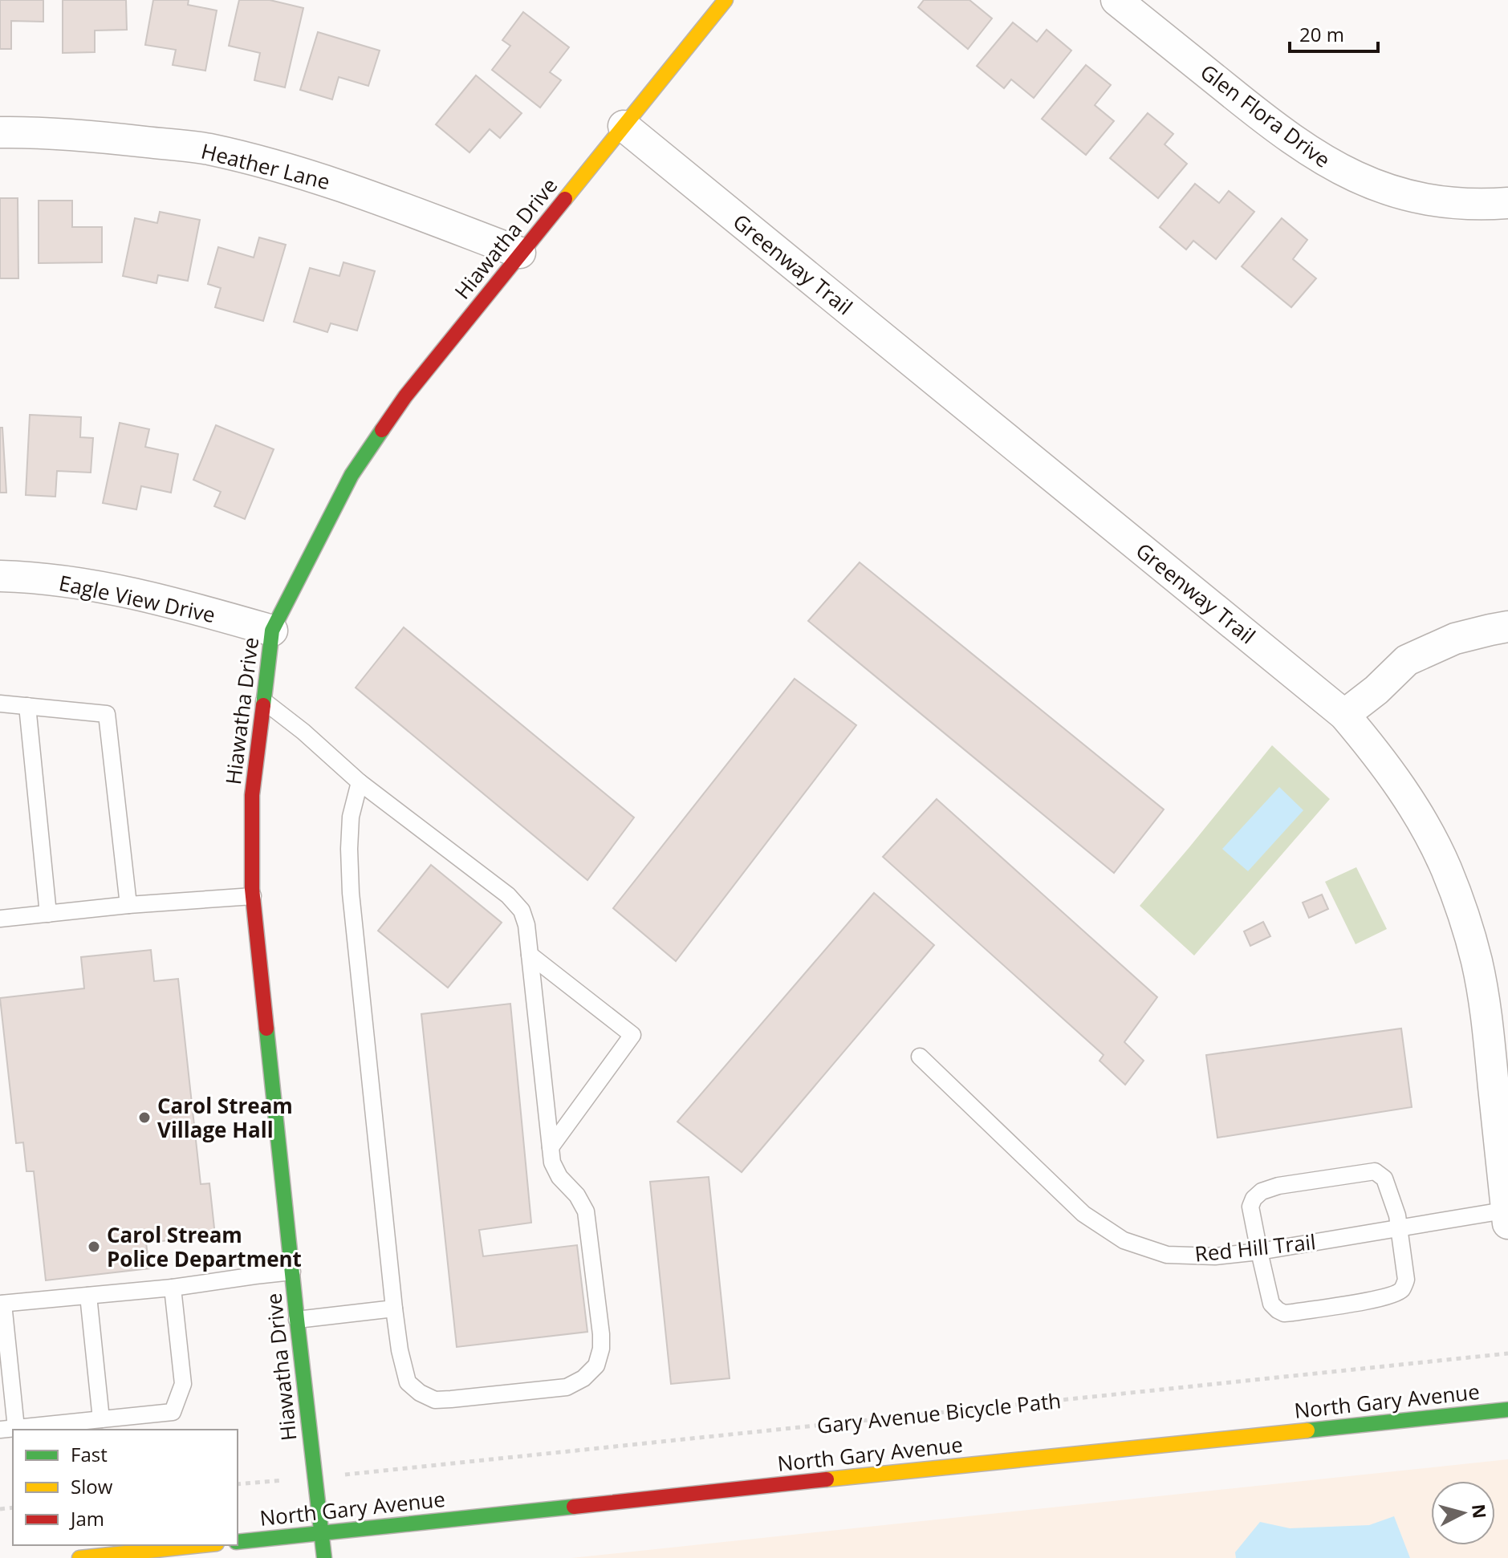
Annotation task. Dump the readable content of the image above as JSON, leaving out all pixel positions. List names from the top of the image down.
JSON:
{
  "streets": {
    "street": [
      "Glen Flora Drive",
      "Heather Lane",
      "Hiawatha Drive",
      "Greenway Trail",
      "Eagle View Drive",
      "North Gary Avenue"
    ],
    "lane": ["Red Hill Trail"],
    "path": ["Gary Avenue Bicycle Path"]
  },
  "crossings": [
    ["Heather Lane", "Hiawatha Drive"],
    ["Hiawatha Drive", "Greenway Trail"],
    ["Hiawatha Drive", "Eagle View Drive"],
    ["Hiawatha Drive", "North Gary Avenue"],
    ["Greenway Trail", "Red Hill Trail"]
  ],
  "places": ["Carol Stream Village Hall", "Carol Stream Police Department"],
  "legend": ["Fast", "Slow", "Jam"],
  "scale_bar": "20 m",
  "north": "right"
}
